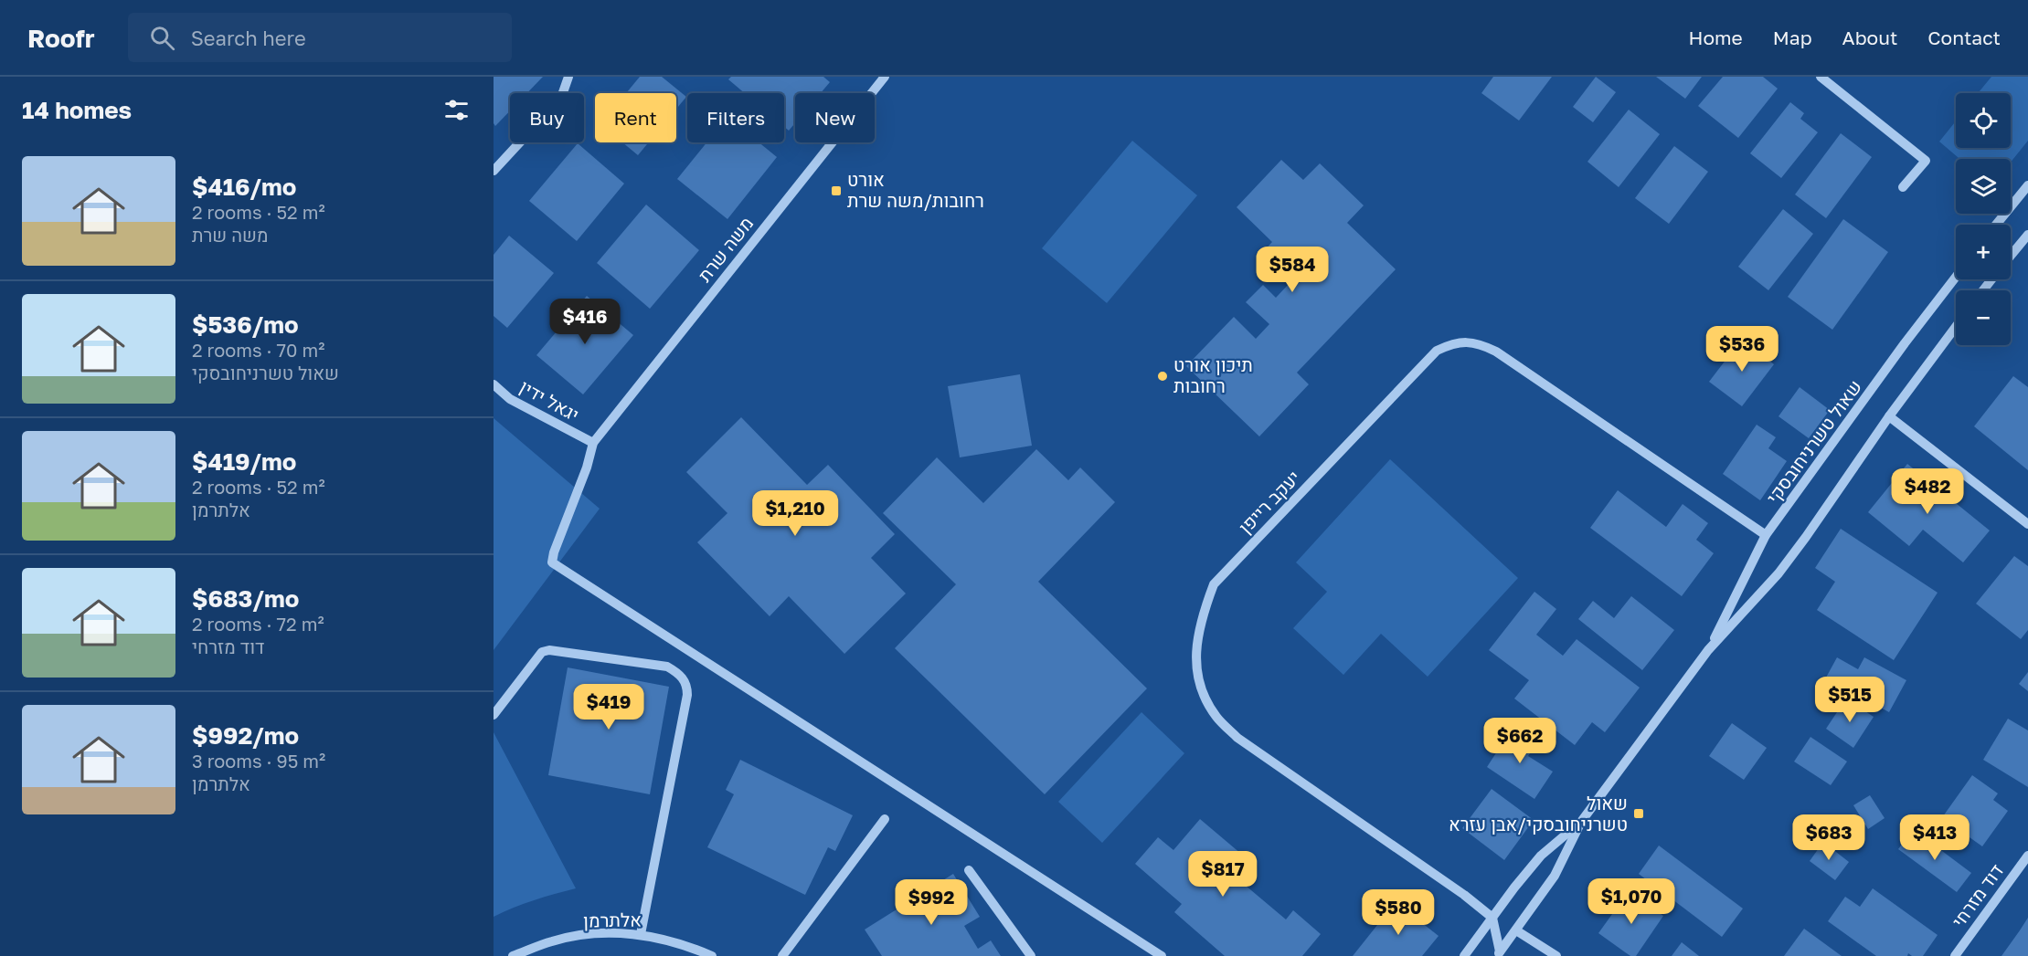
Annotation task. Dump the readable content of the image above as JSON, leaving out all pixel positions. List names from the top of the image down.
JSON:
{
  "streets": {
    "street": [
      "משה שרת",
      "יגאל ידין",
      "שאול טשרניחובסקי",
      "יעקב רייפן",
      "דוד מזרחי",
      "אלתרמן"
    ]
  },
  "crossings": [
    ["משה שרת", "יגאל ידין"],
    ["שאול טשרניחובסקי", "יעקב רייפן"]
  ],
  "places": {
    "transit": ["אורט רחובות/משה שרת", "שאול טשרניחובסקי/אבן עזרא"],
    "other": ["תיכון אורט רחובות"]
  },
  "page": {
    "header": "Roofr",
    "search": "Search here",
    "nav": [
      "Home",
      "Map",
      "About",
      "Contact"
    ],
    "heading": "14 homes",
    "map_buttons": ["+", "−"],
    "chip": [
      "Buy",
      "Rent",
      "Filters",
      "New"
    ],
    "list": [
      {
        "name": "$416/mo",
        "note": "2 rooms · 52 m² · משה שרת"
      },
      {
        "name": "$536/mo",
        "note": "2 rooms · 70 m² · שאול טשרניחובסקי"
      },
      {
        "name": "$419/mo",
        "note": "2 rooms · 52 m² · אלתרמן"
      },
      {
        "name": "$683/mo",
        "note": "2 rooms · 72 m² · דוד מזרחי"
      },
      {
        "name": "$992/mo",
        "note": "3 rooms · 95 m² · אלתרמן"
      }
    ],
    "price": [
      "$584",
      "$416",
      "$536",
      "$482",
      "$1,210",
      "$515",
      "$419",
      "$662",
      "$683",
      "$413",
      "$817",
      "$1,070",
      "$992",
      "$580"
    ]
  }
}
